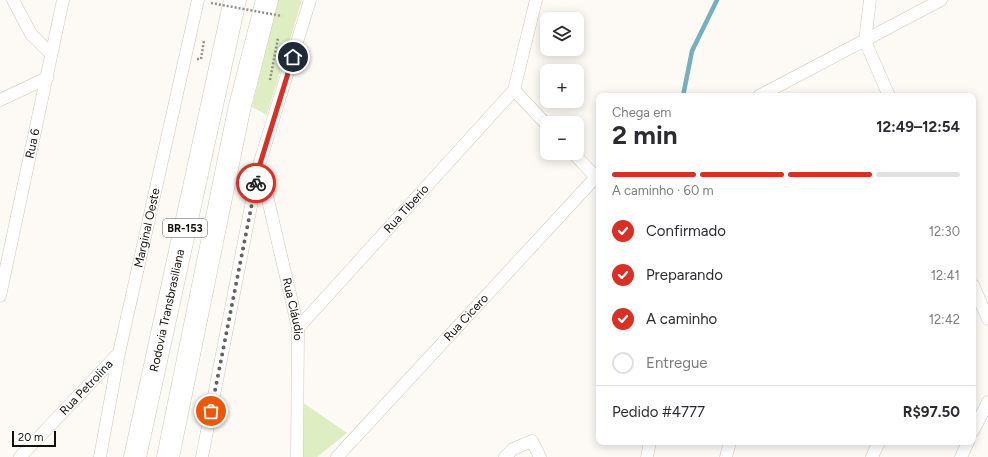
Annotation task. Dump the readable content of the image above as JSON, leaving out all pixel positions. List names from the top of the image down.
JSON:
{
  "streets": {
    "highway": ["BR-153", "Rodovia Transbrasiliana"],
    "street": [
      "Rua 6",
      "Rua Tiberio",
      "Marginal Oeste",
      "Rua Cláudio",
      "Rua Cicero",
      "Rua Petrolina"
    ]
  },
  "crossings": [
    ["Rua Tiberio", "Rua Cláudio"],
    ["Marginal Oeste", "Rua Petrolina"]
  ],
  "scale_bar": "20 m",
  "page": {
    "map_buttons": ["+", "−"],
    "heading": ["2 min", "Chega em", "12:49–12:54"],
    "panel": ["Pedido #4777", "R$97.50"],
    "bar": "A caminho · 60 m",
    "list": [
      ["Confirmado", "12:30"],
      ["Preparando", "12:41"],
      ["A caminho", "12:42"],
      "Entregue"
    ],
    "scale": "20 m"
  }
}
